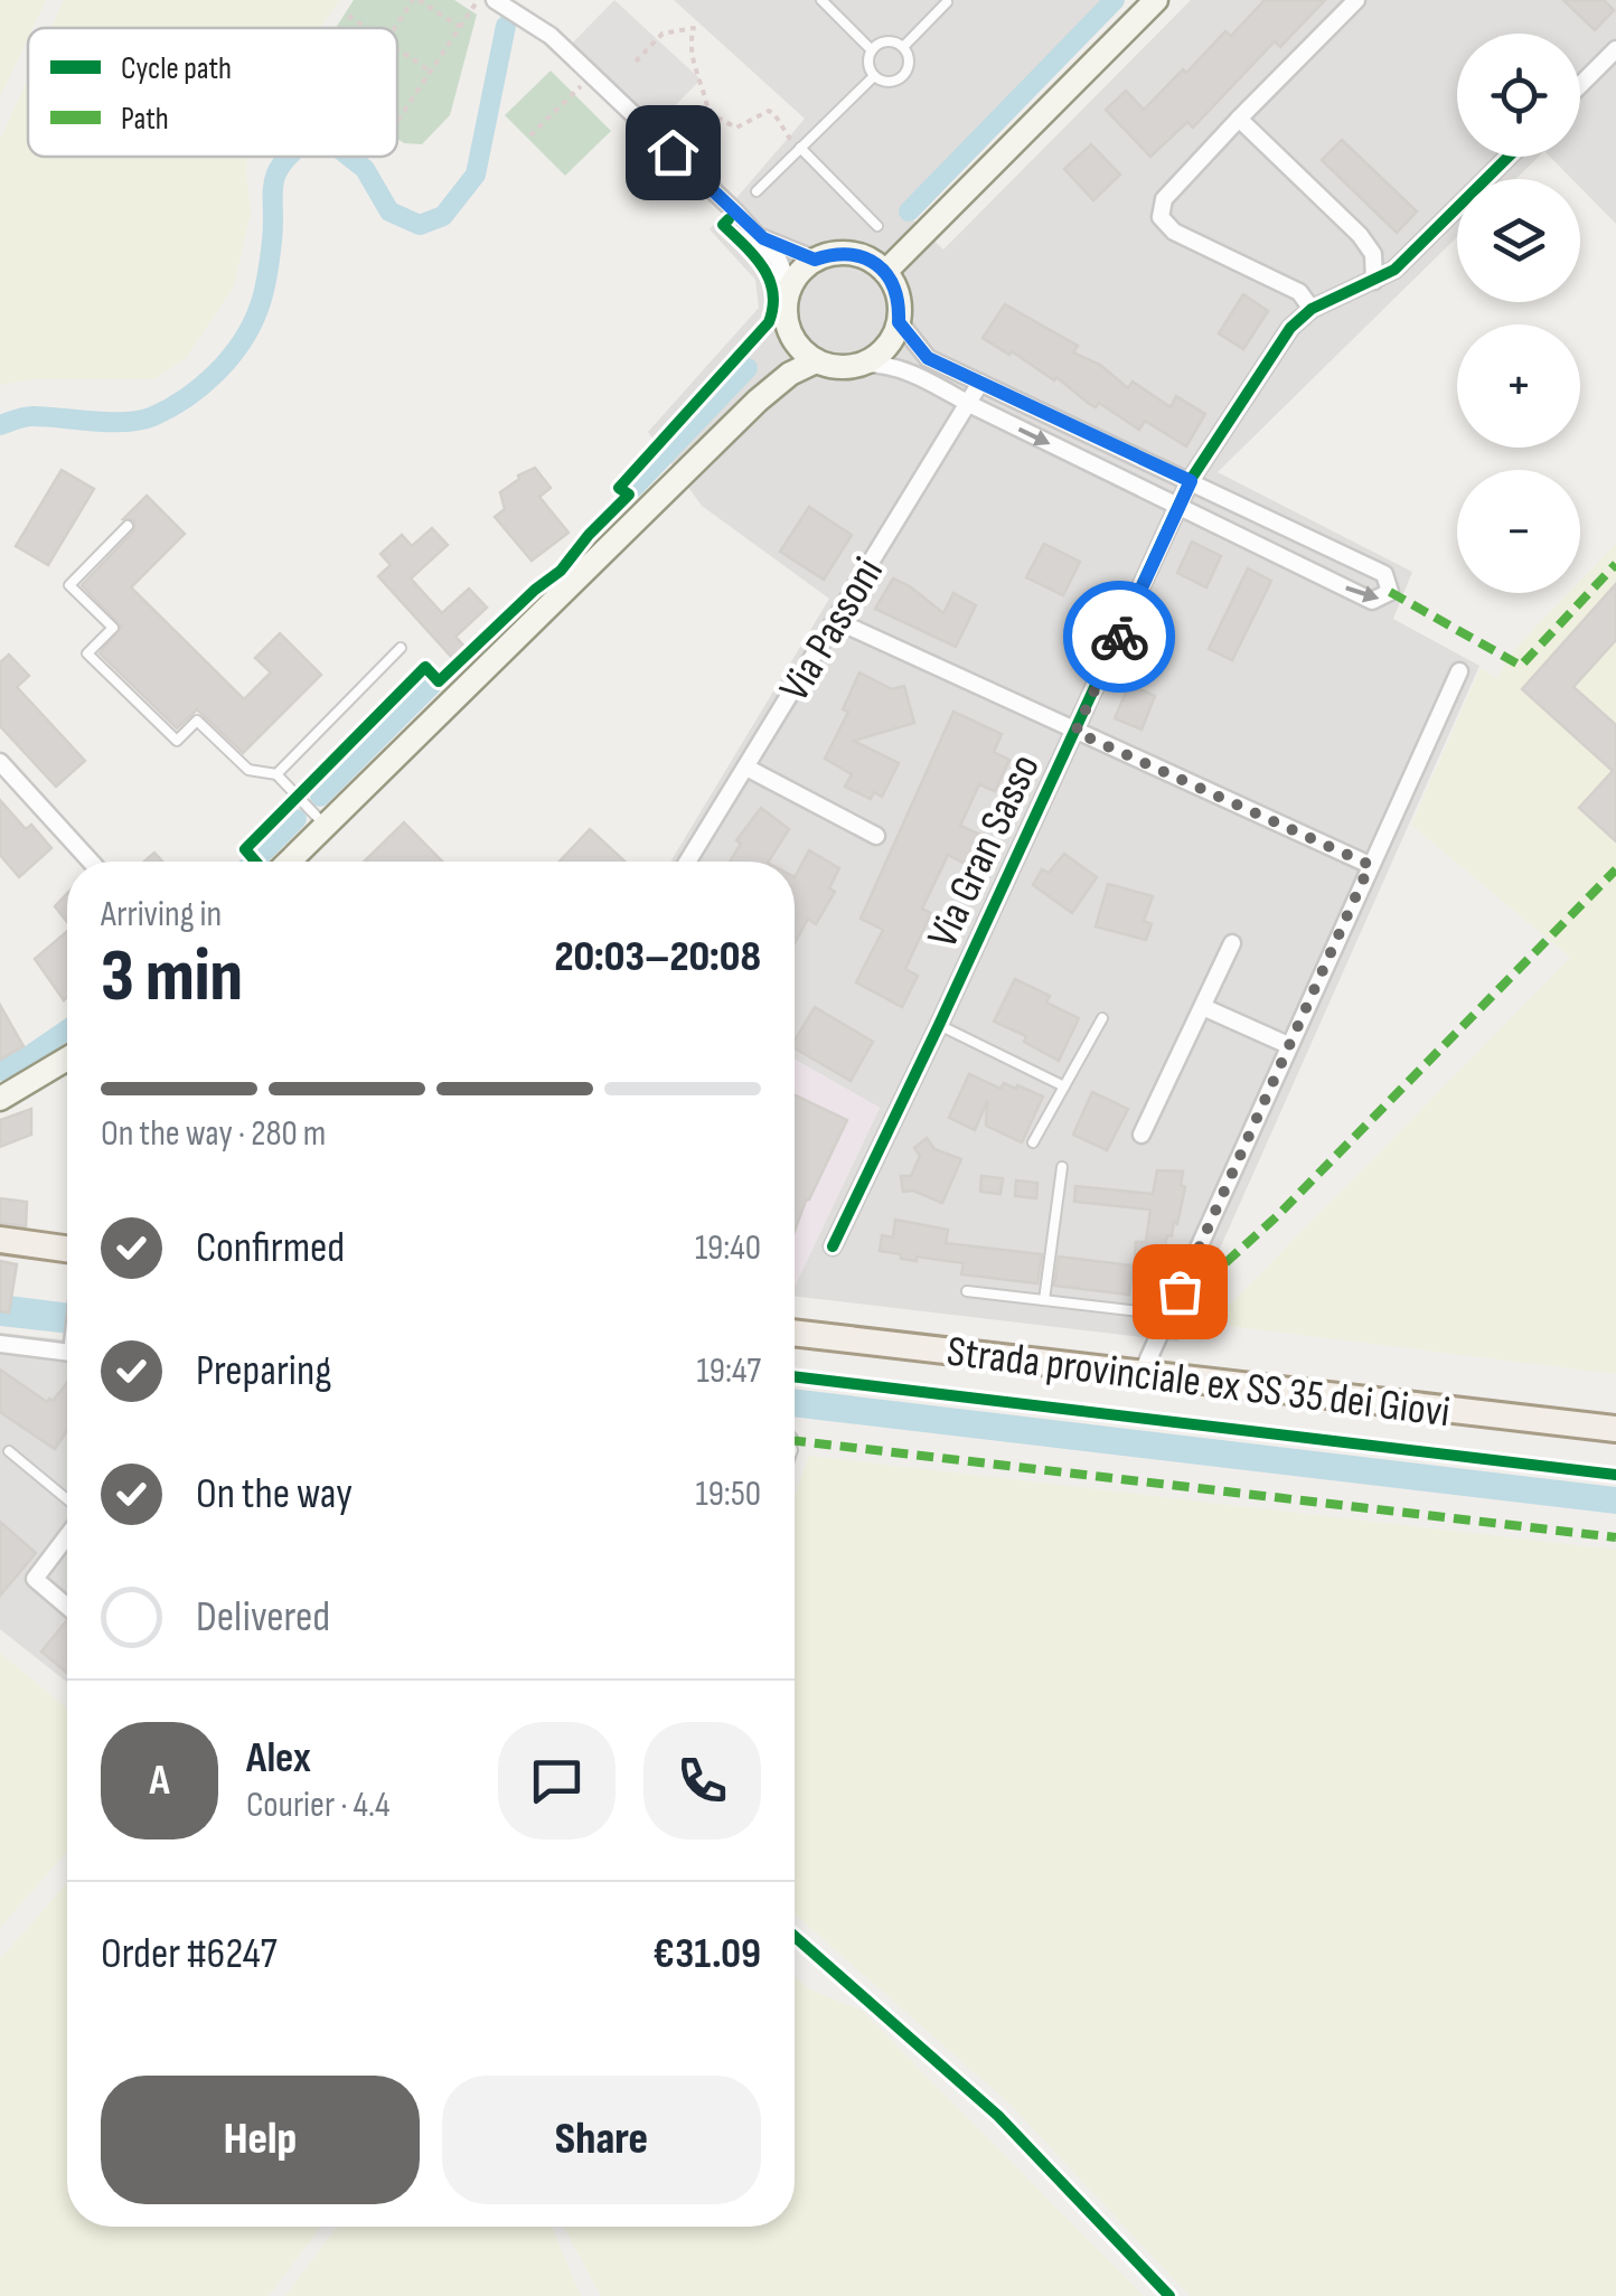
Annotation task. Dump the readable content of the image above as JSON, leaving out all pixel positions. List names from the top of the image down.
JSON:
{
  "streets": {
    "main road": ["Strada provinciale ex SS 35 dei Giovi"],
    "street": ["Via Passoni", "Via Gran Sasso"]
  },
  "legend": ["Cycle path", "Path"],
  "page": {
    "map_buttons": ["+", "−"],
    "heading": ["3 min", "Arriving in", "20:03–20:08"],
    "panel": [
      "Alex",
      "Courier · 4.4",
      "Order #6247",
      "€31.09"
    ],
    "bar": "On the way · 280 m",
    "list": [
      ["Confirmed", "19:40"],
      ["Preparing", "19:47"],
      ["On the way", "19:50"],
      "Delivered"
    ],
    "round": "A",
    "buttons": ["Help", "Share"]
  }
}
